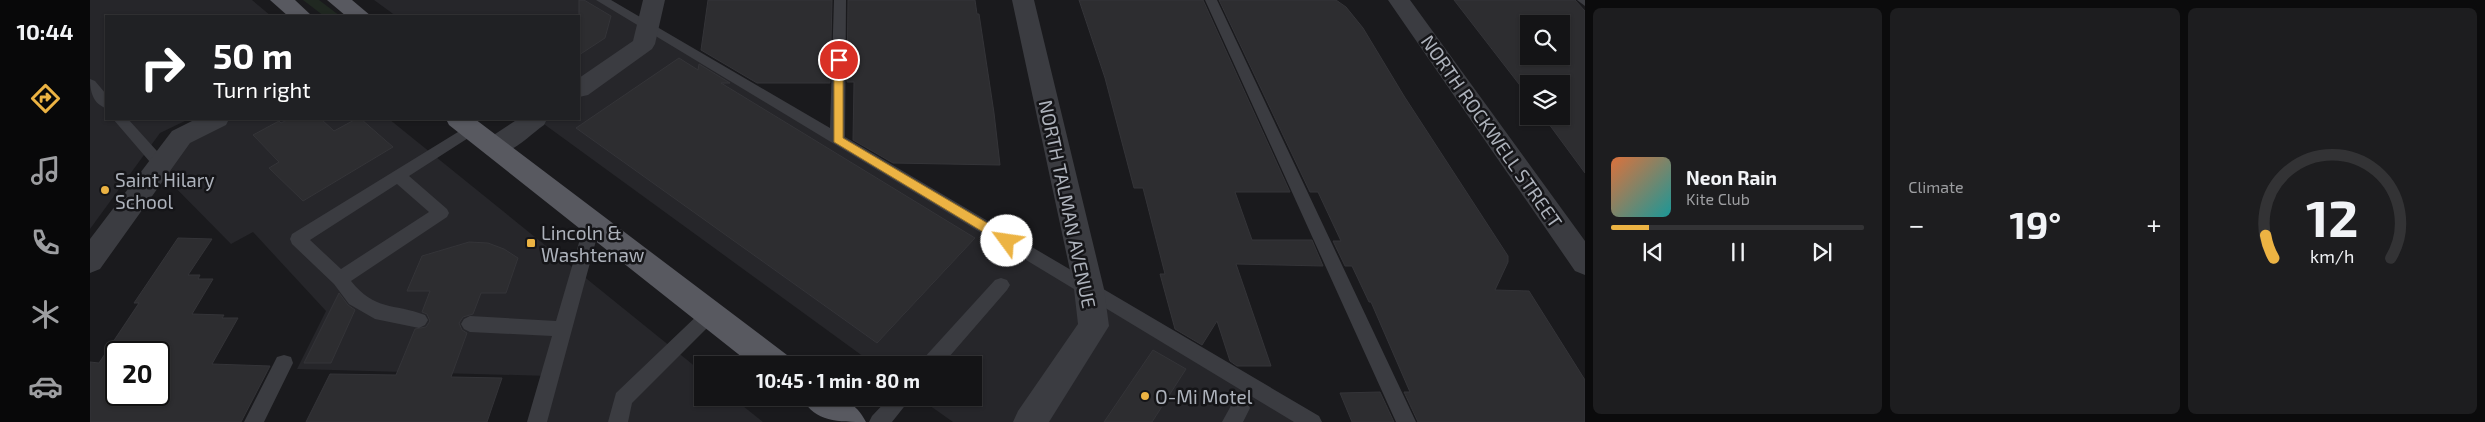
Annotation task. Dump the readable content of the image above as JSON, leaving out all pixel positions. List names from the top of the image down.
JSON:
{
  "streets": {
    "street": ["NORTH ROCKWELL STREET", "NORTH TALMAN AVENUE"]
  },
  "places": {
    "other": ["Saint Hilary School", "O-Mi Motel"],
    "transit": ["Lincoln & Washtenaw"]
  },
  "page": {
    "tabs": "10:44",
    "tile": "Climate",
    "turn": ["50 m", "Turn right"],
    "song": ["Neon Rain", "Kite Club"],
    "heat": ["−", "19°", "+"],
    "limit": "20",
    "trip": "10:45 · 1 min · 80 m",
    "gauge": ["12", "km/h"]
  }
}
